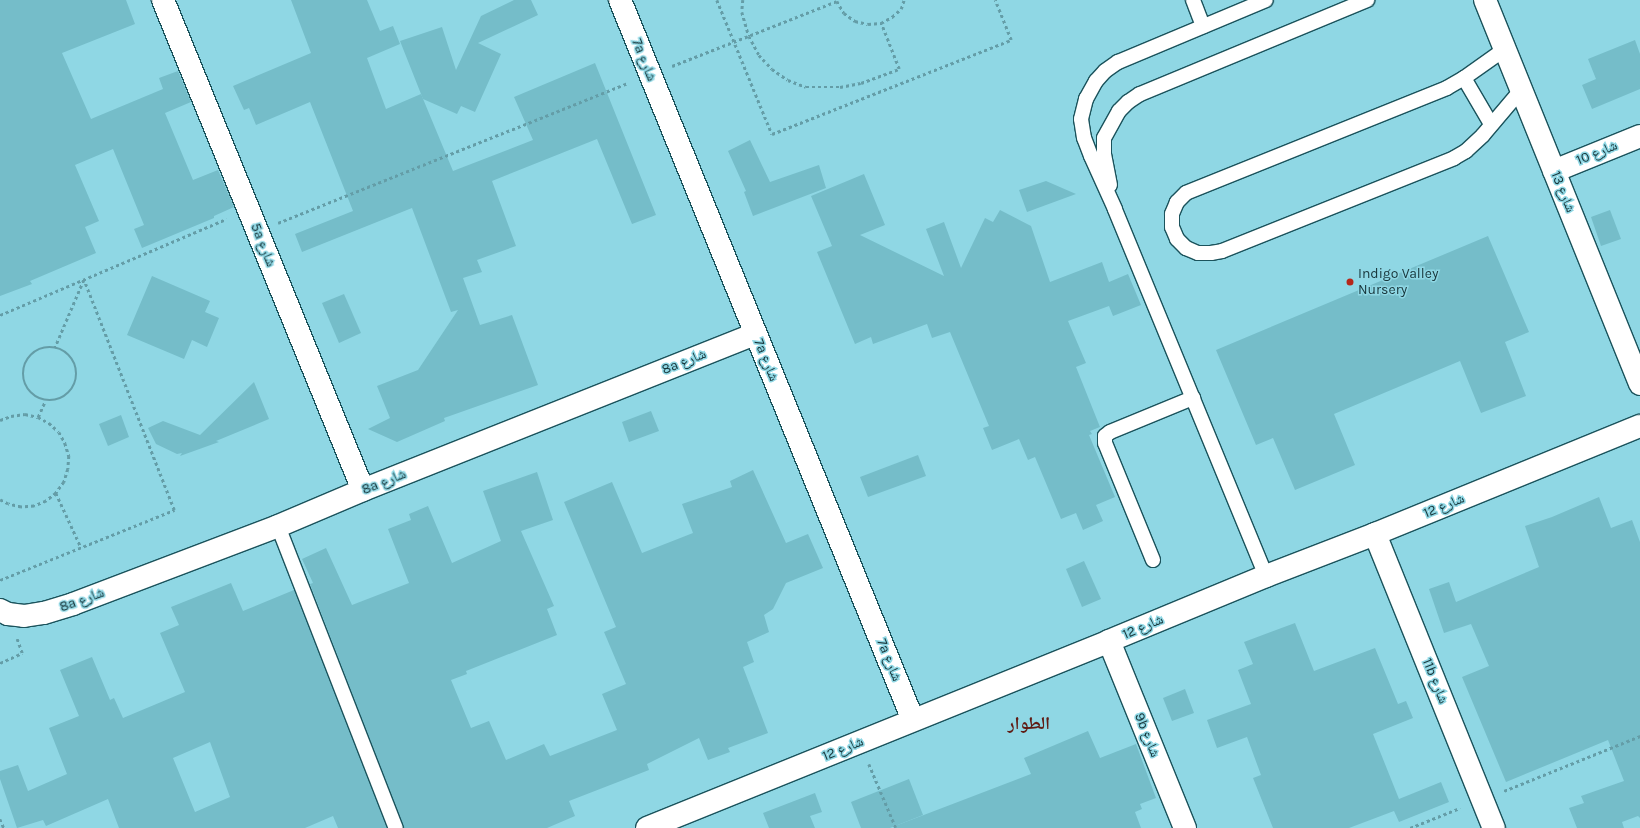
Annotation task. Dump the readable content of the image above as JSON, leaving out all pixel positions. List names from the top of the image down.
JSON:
{
  "streets": {
    "street": [
      "7a شارع",
      "شارع 10",
      "شارع 13",
      "5a شارع",
      "8a شارع",
      "شارع 12",
      "11b شارع",
      "9b شارع"
    ]
  },
  "crossings": [
    ["7a شارع", "8a شارع"],
    ["7a شارع", "شارع 12"],
    ["شارع 10", "شارع 13"],
    ["5a شارع", "8a شارع"],
    ["شارع 12", "11b شارع"],
    ["شارع 12", "9b شارع"]
  ],
  "districts": ["الطوار"],
  "places": ["Indigo Valley Nursery"]
}
